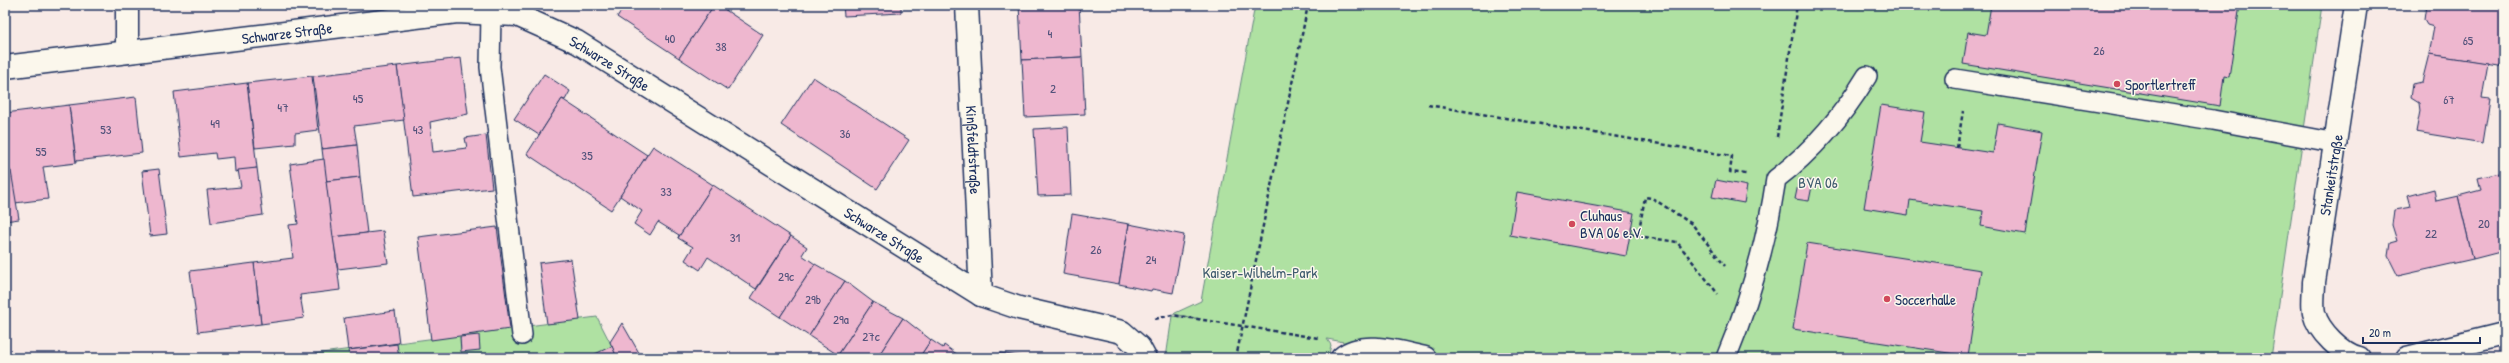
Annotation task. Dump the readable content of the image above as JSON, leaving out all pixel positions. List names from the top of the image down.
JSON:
{
  "streets": {
    "street": ["Schwarze Straße", "Kinßfeldtstraße", "Stankeitstraße"]
  },
  "crossings": [
    ["Schwarze Straße", "Kinßfeldtstraße"]
  ],
  "parks": ["BVA 06", "Kaiser-Wilhelm-Park"],
  "places": ["Sportlertreff", "Cluhaus BVA 06 e.V.", "Soccerhalle"],
  "house_numbers": [
    "4",
    "40",
    "65",
    "38",
    "26",
    "2",
    "45",
    "67",
    "47",
    "49",
    "53",
    "43",
    "36",
    "55",
    "35",
    "33",
    "20",
    "22",
    "31",
    "26",
    "24",
    "29c",
    "29b",
    "29a",
    "27c"
  ],
  "scale_bar": "20 m"
}
